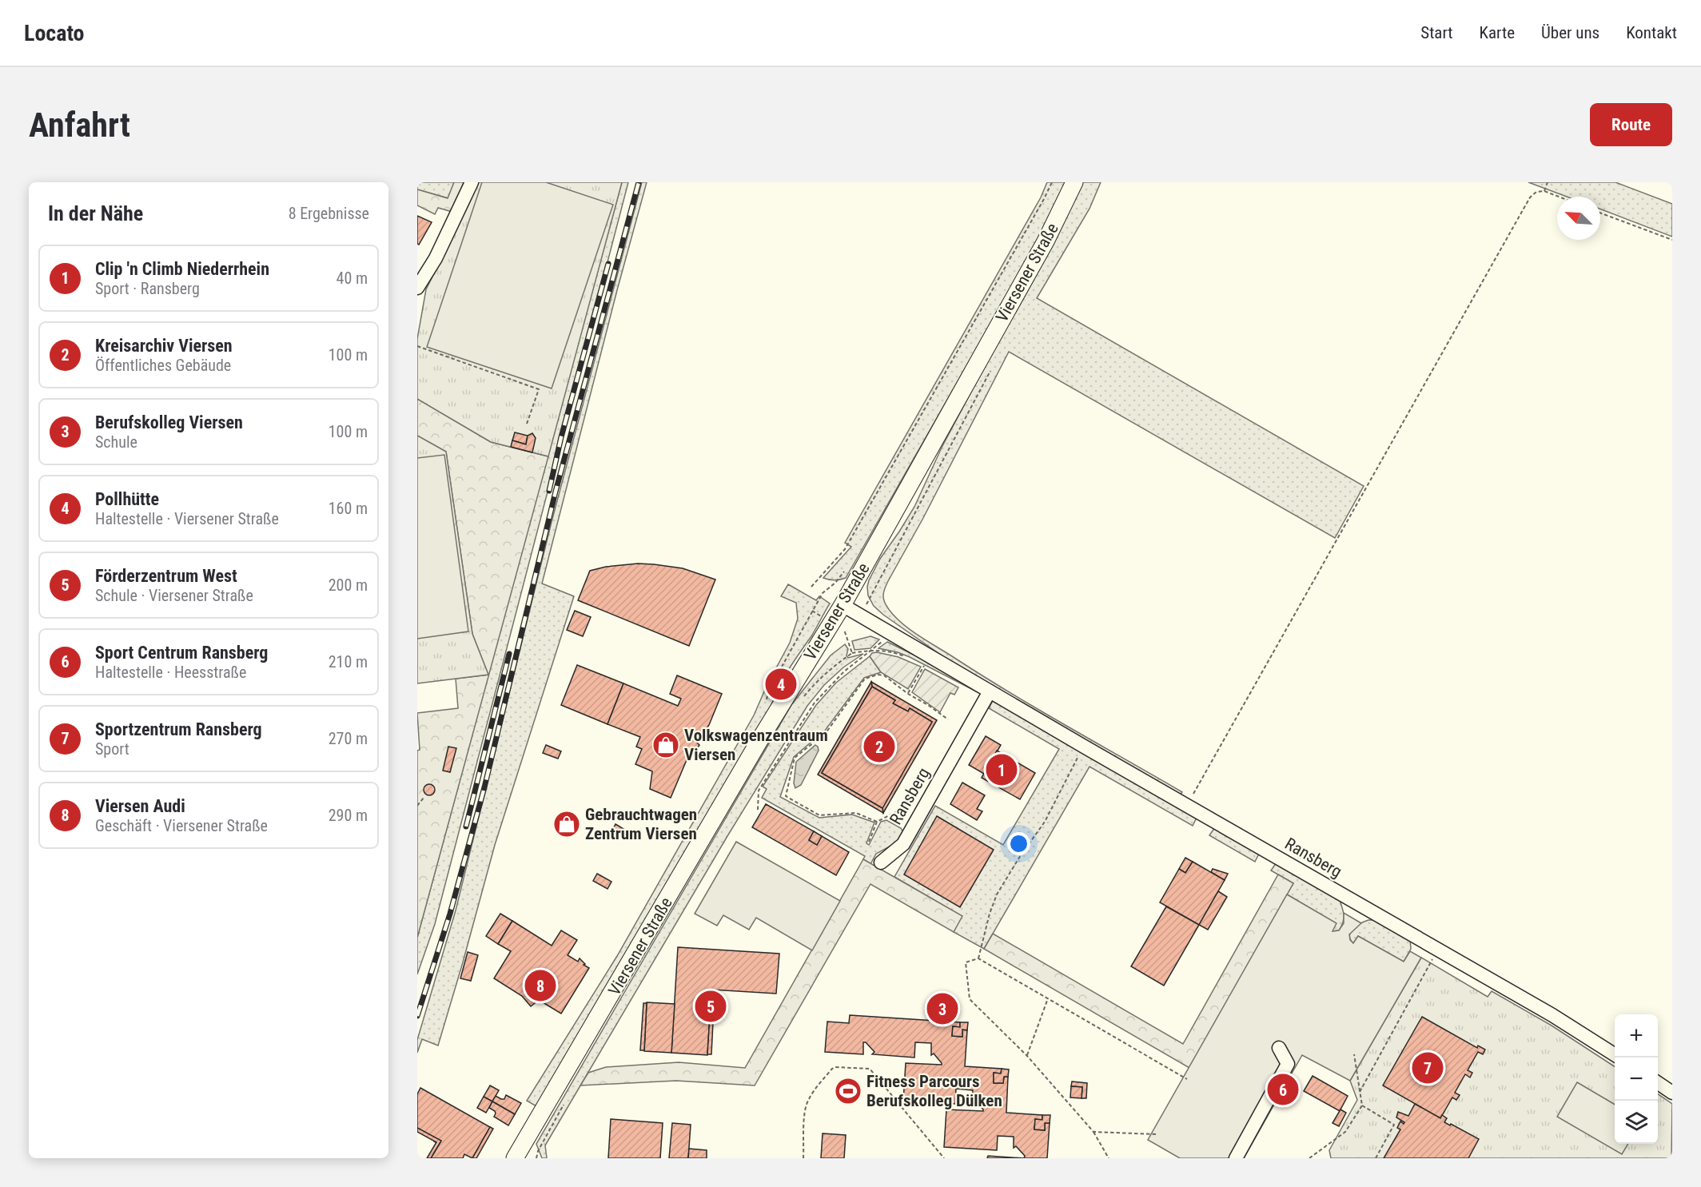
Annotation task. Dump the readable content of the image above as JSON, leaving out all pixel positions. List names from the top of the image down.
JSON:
{
  "streets": {
    "main road": ["Viersener Straße"],
    "street": ["Ransberg"]
  },
  "crossings": [
    ["Viersener Straße", "Ransberg"]
  ],
  "places": {
    "shop": ["Volkswagenzentraum Viersen", "Gebrauchtwagen Zentrum Viersen"],
    "sports": ["Fitness Parcours Berufskolleg Dülken"]
  },
  "north": "top left",
  "page": {
    "header": "Locato",
    "nav": [
      "Start",
      "Karte",
      "Über uns",
      "Kontakt"
    ],
    "buttons": "Route",
    "title": "Anfahrt",
    "heading": ["In der Nähe", "8 Ergebnisse"],
    "list": [
      {
        "mark": "1",
        "name": "Clip 'n Climb Niederrhein",
        "note": "Sport · Ransberg",
        "value": "40 m"
      },
      {
        "mark": "2",
        "name": "Kreisarchiv Viersen",
        "note": "Öffentliches Gebäude",
        "value": "100 m"
      },
      {
        "mark": "3",
        "name": "Berufskolleg Viersen",
        "note": "Schule",
        "value": "100 m"
      },
      {
        "mark": "4",
        "name": "Pollhütte",
        "note": "Haltestelle · Viersener Straße",
        "value": "160 m"
      },
      {
        "mark": "5",
        "name": "Förderzentrum West",
        "note": "Schule · Viersener Straße",
        "value": "200 m"
      },
      {
        "mark": "6",
        "name": "Sport Centrum Ransberg",
        "note": "Haltestelle · Heesstraße",
        "value": "210 m"
      },
      {
        "mark": "7",
        "name": "Sportzentrum Ransberg",
        "note": "Sport",
        "value": "270 m"
      },
      {
        "mark": "8",
        "name": "Viersen Audi",
        "note": "Geschäft · Viersener Straße",
        "value": "290 m"
      }
    ],
    "pins": [
      "4",
      "2",
      "1",
      "8",
      "5",
      "3",
      "7",
      "6"
    ],
    "map_buttons": ["+", "−"]
  }
}
